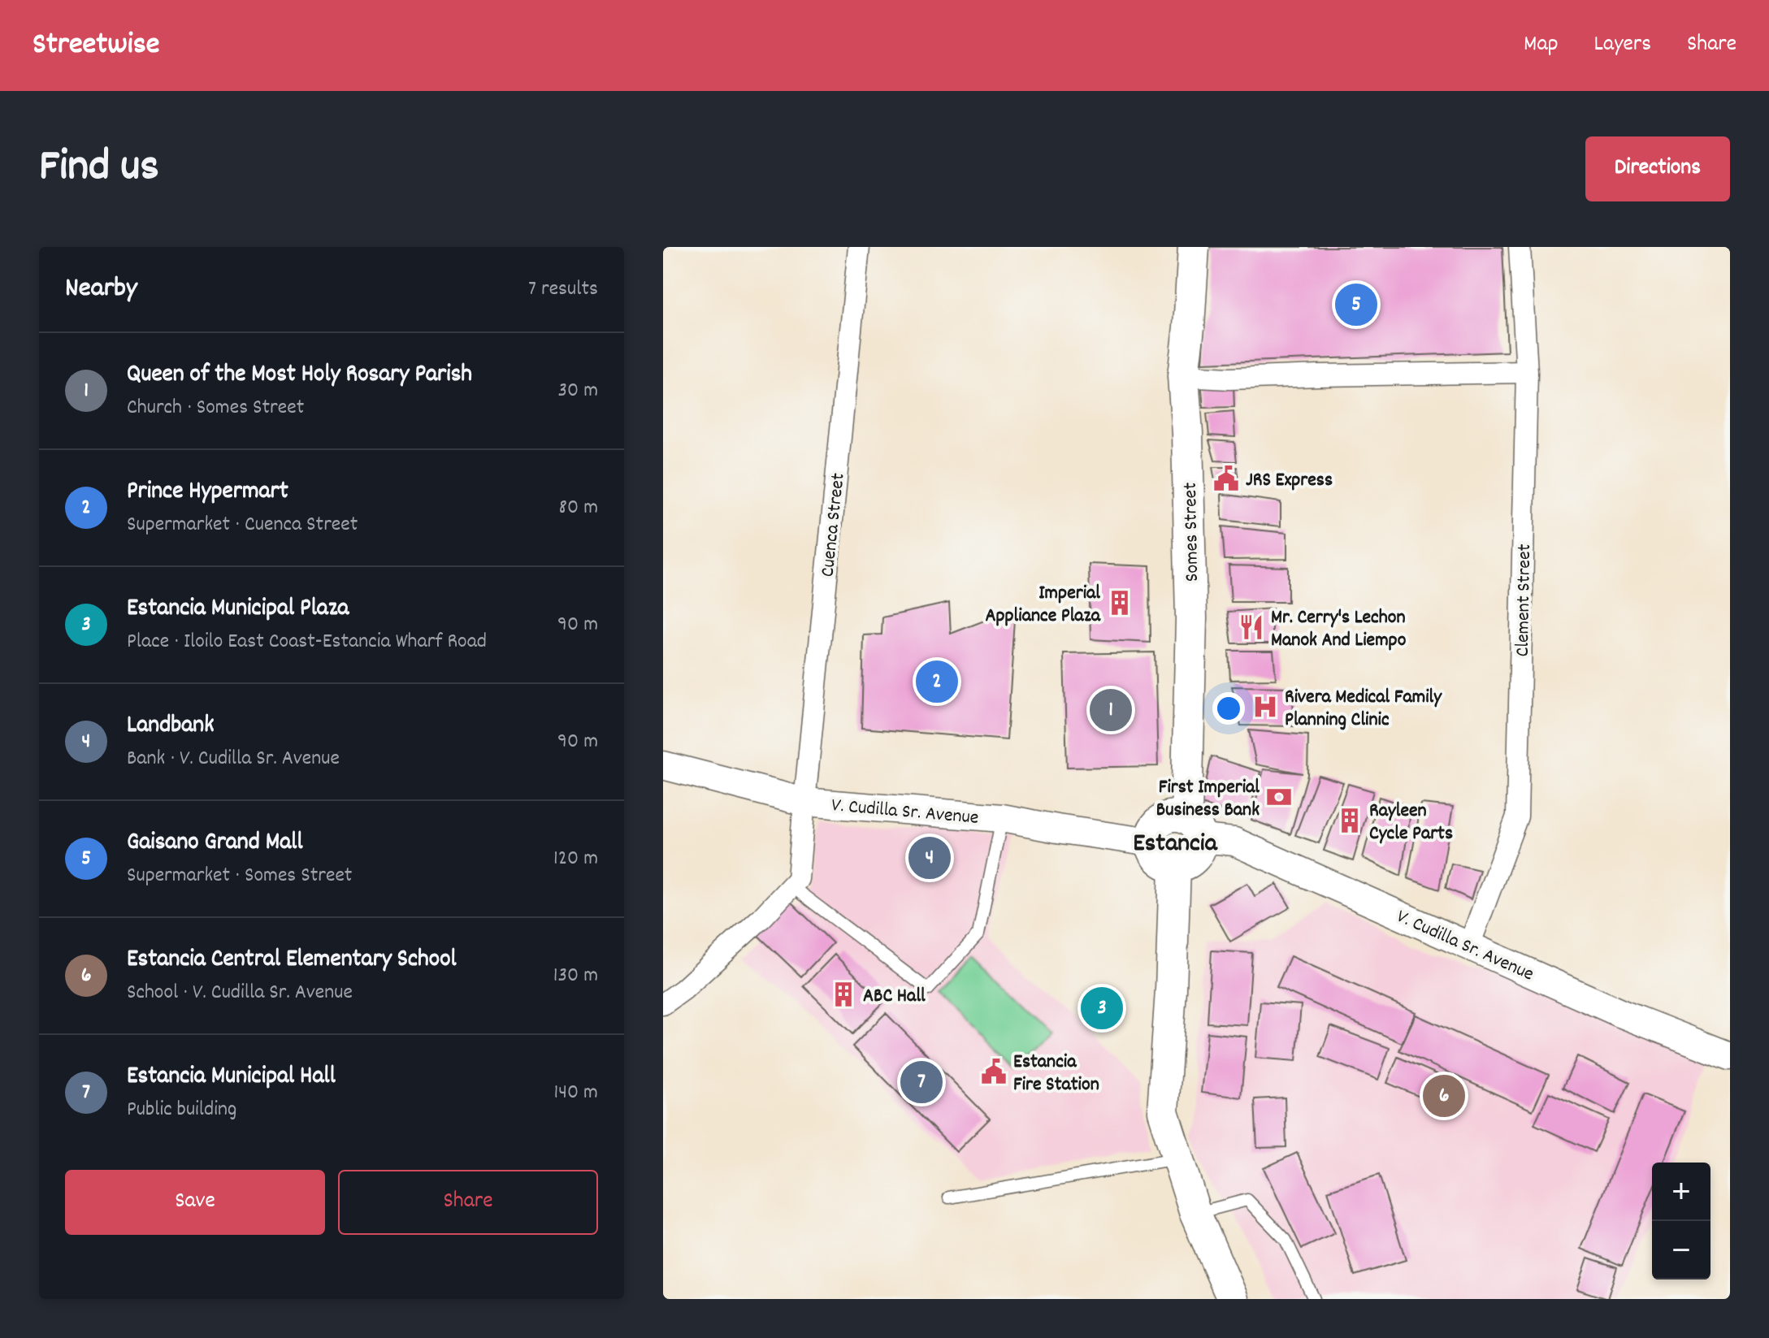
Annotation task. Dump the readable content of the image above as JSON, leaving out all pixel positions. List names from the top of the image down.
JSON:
{
  "streets": {
    "main road": ["Somes Street"],
    "street": ["Cuenca Street", "Clement Street", "V. Cudilla Sr. Avenue"]
  },
  "crossings": [
    ["Cuenca Street", "V. Cudilla Sr. Avenue"],
    ["Somes Street", "V. Cudilla Sr. Avenue"],
    ["Clement Street", "V. Cudilla Sr. Avenue"]
  ],
  "districts": ["Estancia"],
  "places": {
    "public building": ["JRS Express", "Estancia Fire Station"],
    "building": ["Imperial Appliance Plaza", "Rayleen Cycle Parts", "ABC Hall"],
    "restaurant": ["Mr. Cerry's Lechon Manok And Liempo"],
    "hospital": ["Rivera Medical Family Planning Clinic"],
    "bank": ["First Imperial Business Bank"]
  },
  "page": {
    "header": "Streetwise",
    "nav": ["Map", "Layers", "Share"],
    "title": "Find us",
    "buttons": [
      "Directions",
      ["Save", "Share"]
    ],
    "heading": ["Nearby", "7 results"],
    "pins": [
      "5",
      "2",
      "1",
      "4",
      "3",
      "7",
      "6"
    ],
    "list": [
      {
        "mark": "1",
        "name": "Queen of the Most Holy Rosary Parish",
        "note": "Church · Somes Street",
        "value": "30 m"
      },
      {
        "mark": "2",
        "name": "Prince Hypermart",
        "note": "Supermarket · Cuenca Street",
        "value": "80 m"
      },
      {
        "mark": "3",
        "name": "Estancia Municipal Plaza",
        "note": "Place · Iloilo East Coast-Estancia Wharf Road",
        "value": "90 m"
      },
      {
        "mark": "4",
        "name": "Landbank",
        "note": "Bank · V. Cudilla Sr. Avenue",
        "value": "90 m"
      },
      {
        "mark": "5",
        "name": "Gaisano Grand Mall",
        "note": "Supermarket · Somes Street",
        "value": "120 m"
      },
      {
        "mark": "6",
        "name": "Estancia Central Elementary School",
        "note": "School · V. Cudilla Sr. Avenue",
        "value": "130 m"
      },
      {
        "mark": "7",
        "name": "Estancia Municipal Hall",
        "note": "Public building",
        "value": "140 m"
      }
    ],
    "map_buttons": ["+", "−"]
  }
}
